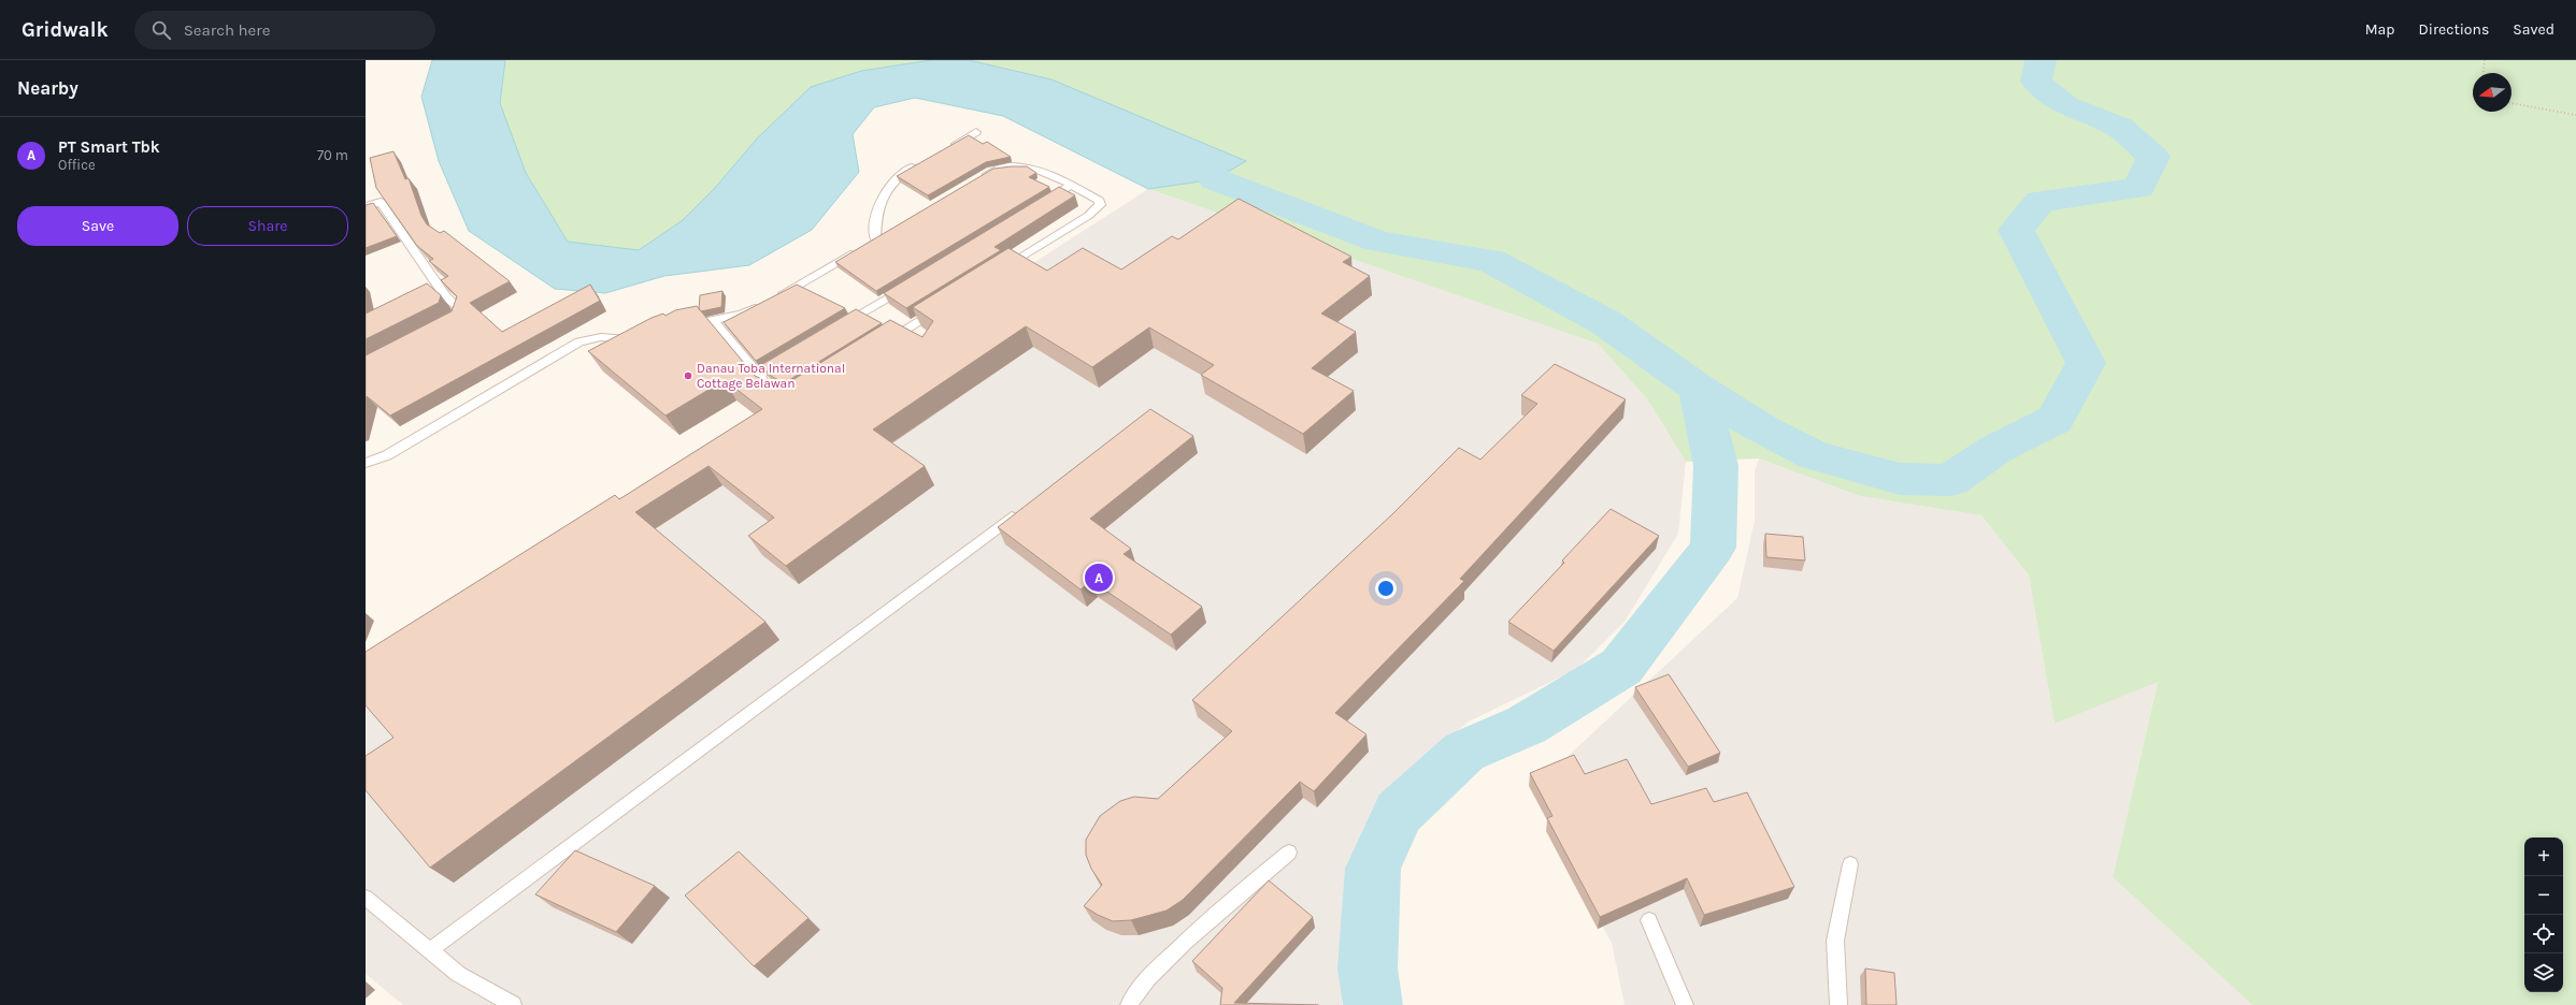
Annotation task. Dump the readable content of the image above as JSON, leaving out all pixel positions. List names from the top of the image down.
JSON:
{
  "places": ["Danau Toba International Cottage Belawan"],
  "north": "left",
  "page": {
    "header": "Gridwalk",
    "search": "Search here",
    "nav": ["Map", "Directions", "Saved"],
    "heading": "Nearby",
    "list": [
      {
        "mark": "A",
        "name": "PT Smart Tbk",
        "note": "Office",
        "value": "70 m"
      }
    ],
    "buttons": ["Save", "Share"],
    "pins": "A",
    "map_buttons": ["+", "−"]
  }
}
